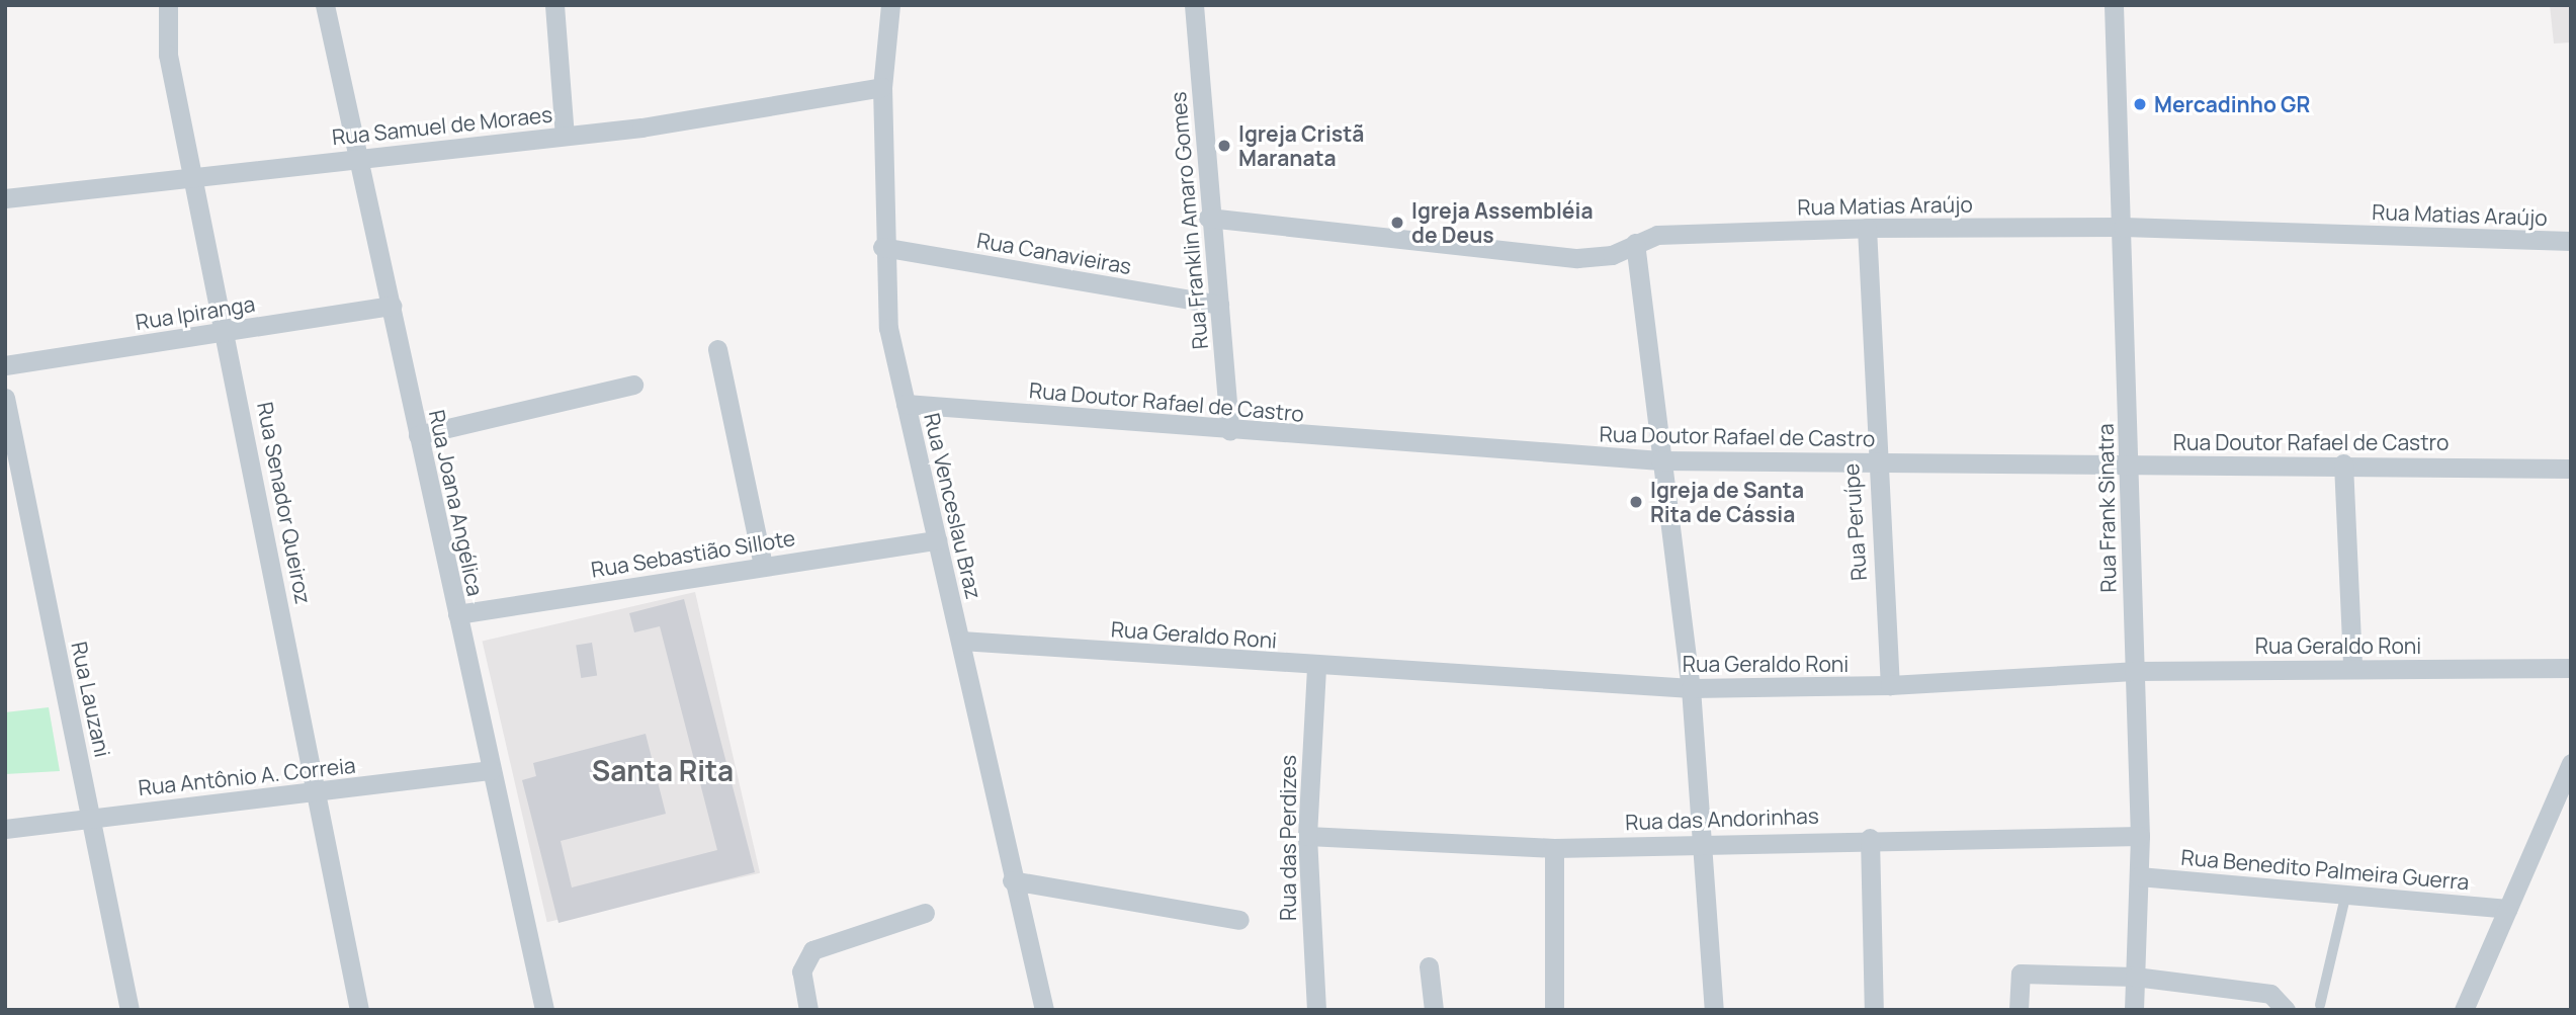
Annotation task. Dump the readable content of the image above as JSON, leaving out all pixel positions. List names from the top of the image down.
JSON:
{
  "streets": {
    "street": [
      "Rua Samuel de Moraes",
      "Rua Matias Araújo",
      "Rua Franklin Amaro Gomes",
      "Rua Canavieiras",
      "Rua Ipiranga",
      "Rua Doutor Rafael de Castro",
      "Rua Senador Queiroz",
      "Rua Joana Angélica",
      "Rua Venceslau Braz",
      "Rua Frank Sinatra",
      "Rua Peruípe",
      "Rua Sebastião Sillote",
      "Rua Geraldo Roni",
      "Rua Lauzani",
      "Rua Antônio A. Correia",
      "Rua das Andorinhas",
      "Rua das Perdizes",
      "Rua Benedito Palmeira Guerra"
    ]
  },
  "crossings": [
    ["Rua Samuel de Moraes", "Rua Senador Queiroz"],
    ["Rua Samuel de Moraes", "Rua Joana Angélica"],
    ["Rua Samuel de Moraes", "Rua Venceslau Braz"],
    ["Rua Matias Araújo", "Rua Franklin Amaro Gomes"],
    ["Rua Matias Araújo", "Rua Frank Sinatra"],
    ["Rua Matias Araújo", "Rua Peruípe"],
    ["Rua Franklin Amaro Gomes", "Rua Canavieiras"],
    ["Rua Franklin Amaro Gomes", "Rua Doutor Rafael de Castro"],
    ["Rua Canavieiras", "Rua Venceslau Braz"],
    ["Rua Ipiranga", "Rua Senador Queiroz"],
    ["Rua Ipiranga", "Rua Joana Angélica"],
    ["Rua Doutor Rafael de Castro", "Rua Venceslau Braz"],
    ["Rua Doutor Rafael de Castro", "Rua Frank Sinatra"],
    ["Rua Doutor Rafael de Castro", "Rua Peruípe"],
    ["Rua Senador Queiroz", "Rua Antônio A. Correia"],
    ["Rua Joana Angélica", "Rua Sebastião Sillote"],
    ["Rua Joana Angélica", "Rua Antônio A. Correia"],
    ["Rua Venceslau Braz", "Rua Sebastião Sillote"],
    ["Rua Venceslau Braz", "Rua Geraldo Roni"],
    ["Rua Frank Sinatra", "Rua Geraldo Roni"],
    ["Rua Frank Sinatra", "Rua das Andorinhas"],
    ["Rua Frank Sinatra", "Rua Benedito Palmeira Guerra"],
    ["Rua Peruípe", "Rua Geraldo Roni"],
    ["Rua Geraldo Roni", "Rua das Perdizes"],
    ["Rua Lauzani", "Rua Antônio A. Correia"],
    ["Rua das Andorinhas", "Rua das Perdizes"]
  ],
  "districts": ["Santa Rita"],
  "places": [
    "Mercadinho GR",
    "Igreja Cristã Maranata",
    "Igreja Assembléia de Deus",
    "Igreja de Santa Rita de Cássia"
  ]
}
